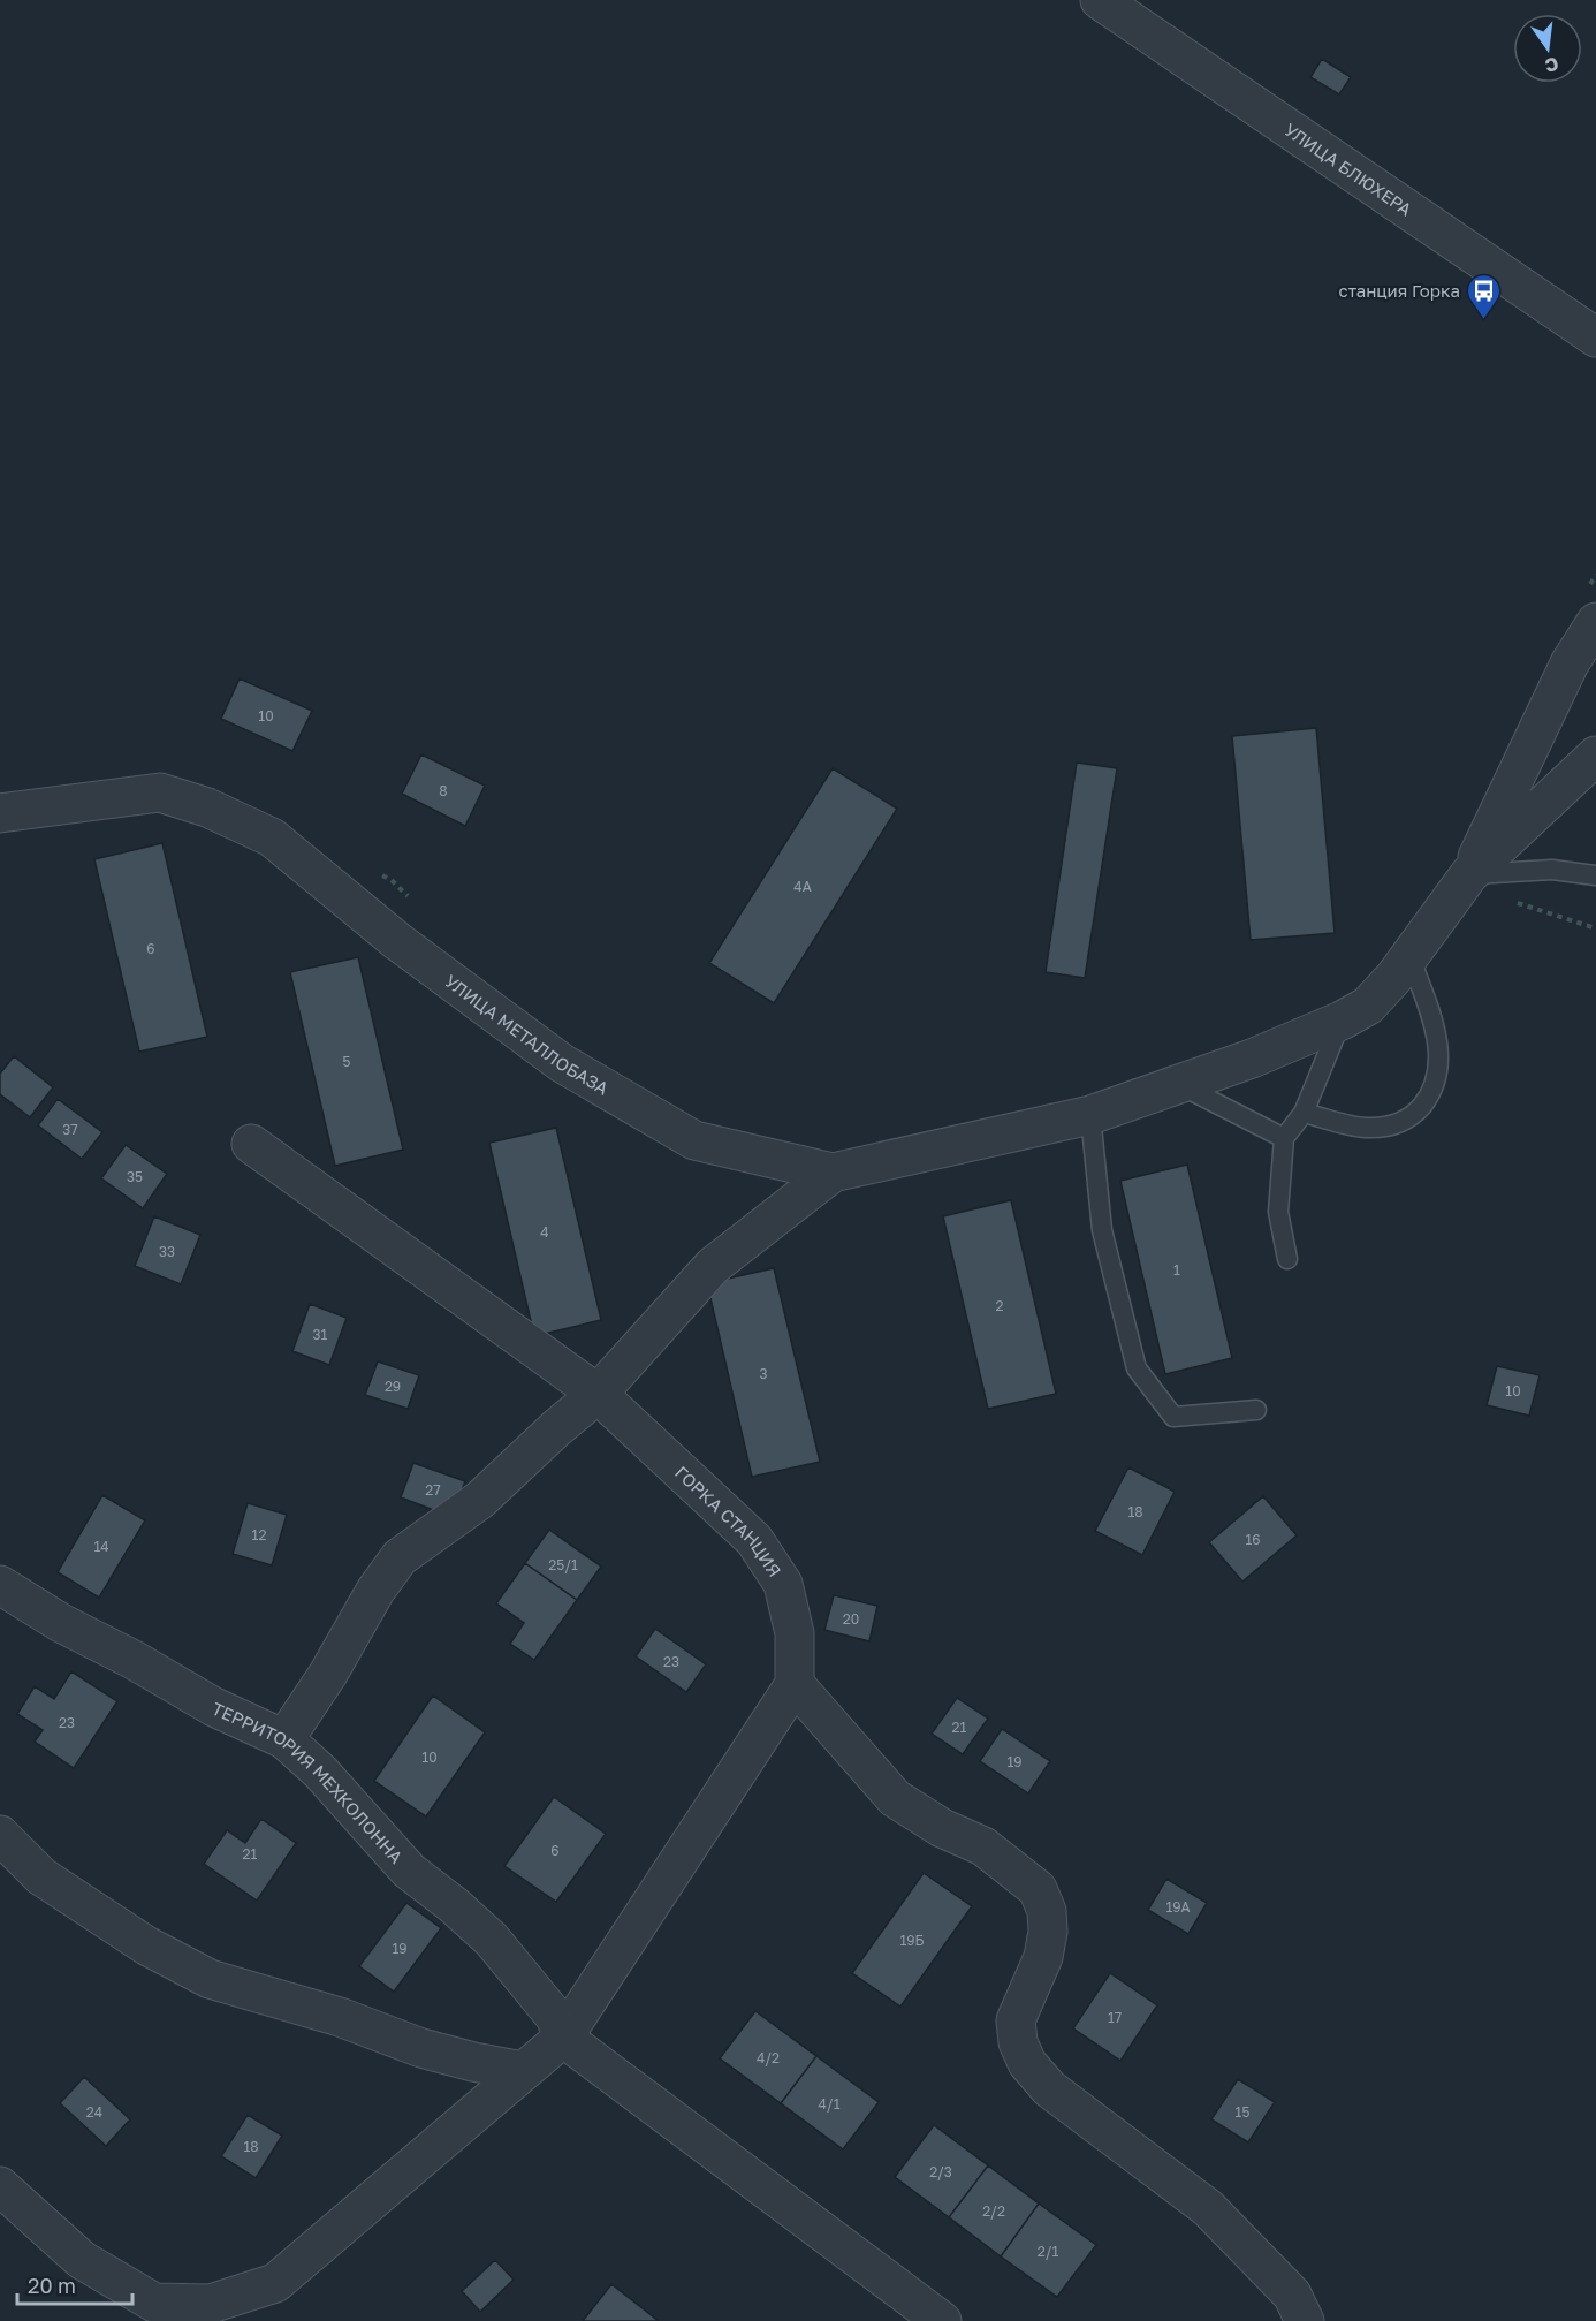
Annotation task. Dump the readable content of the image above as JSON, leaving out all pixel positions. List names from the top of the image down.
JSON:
{
  "streets": {
    "street": [
      "УЛИЦА БЛЮХЕРА",
      "УЛИЦА МЕТАЛЛОБАЗА",
      "ГОРКА СТАНЦИЯ",
      "ТЕРРИТОРИЯ МЕХКОЛОННА"
    ]
  },
  "places": {
    "bus stop": ["станция Горка"]
  },
  "house_numbers": [
    "10",
    "8",
    "4А",
    "6",
    "5",
    "37",
    "35",
    "4",
    "33",
    "1",
    "2",
    "31",
    "3",
    "29",
    "10",
    "27",
    "18",
    "12",
    "16",
    "14",
    "25/1",
    "20",
    "23",
    "23",
    "21",
    "10",
    "19",
    "6",
    "21",
    "19А",
    "19Б",
    "19",
    "17",
    "4/2",
    "4/1",
    "24",
    "15",
    "18",
    "2/3",
    "2/2",
    "2/1"
  ],
  "scale_bar": "20 m",
  "north": "bottom"
}
